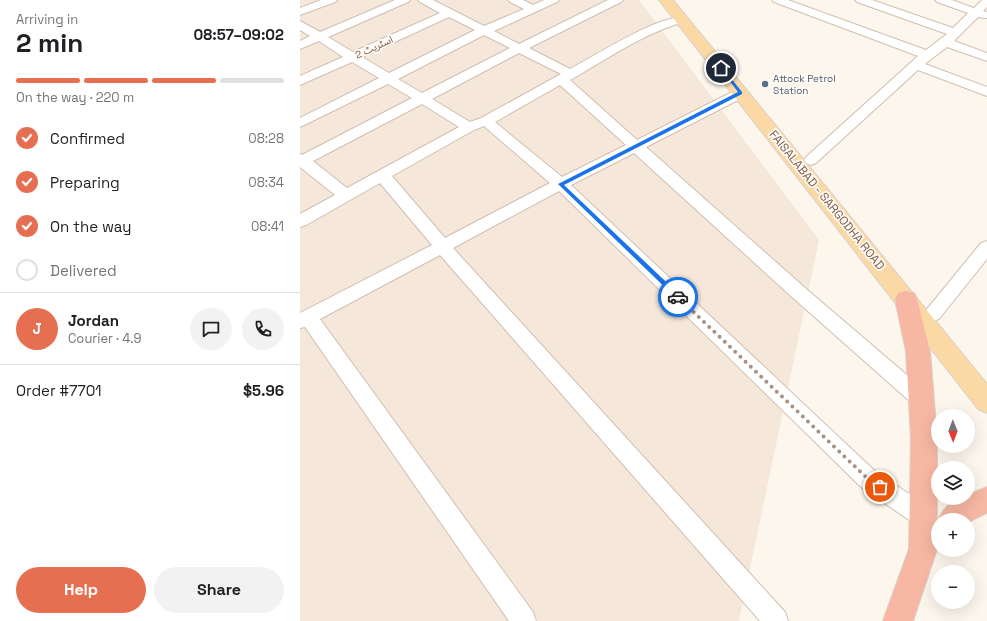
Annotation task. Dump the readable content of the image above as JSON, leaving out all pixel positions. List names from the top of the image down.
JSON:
{
  "streets": {
    "main road": ["FAISALABAD - SARGODHA ROAD"],
    "street": ["اسٹریٹ 2"]
  },
  "places": ["Attock Petrol Station"],
  "north": "bottom",
  "page": {
    "heading": ["2 min", "Arriving in", "08:57–09:02"],
    "panel": [
      "Jordan",
      "Courier · 4.9",
      "Order #7701",
      "$5.96"
    ],
    "bar": "On the way · 220 m",
    "list": [
      ["Confirmed", "08:28"],
      ["Preparing", "08:34"],
      ["On the way", "08:41"],
      "Delivered"
    ],
    "round": "J",
    "map_buttons": ["+", "−"],
    "buttons": ["Help", "Share"]
  }
}
